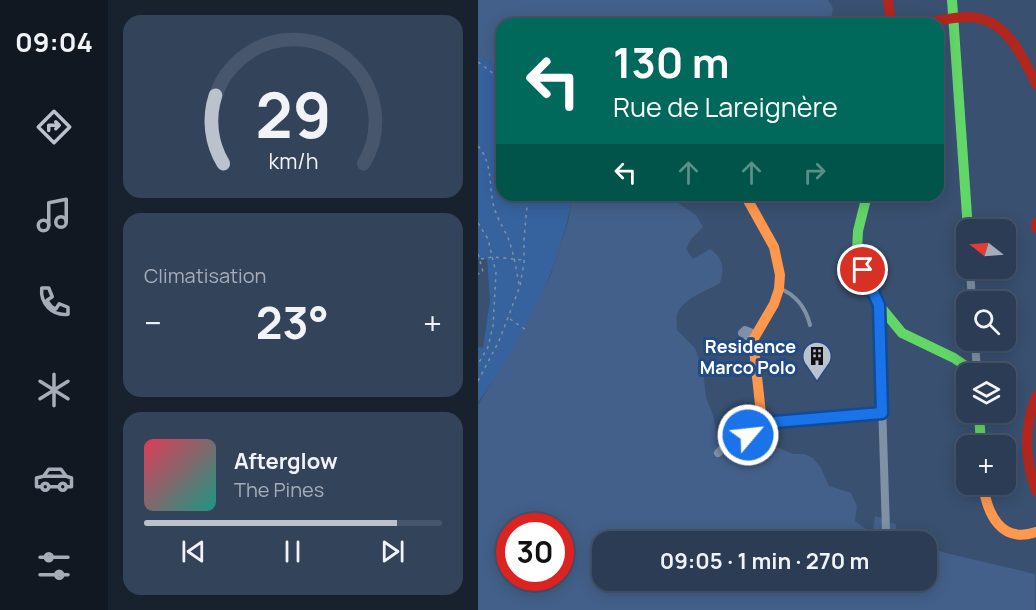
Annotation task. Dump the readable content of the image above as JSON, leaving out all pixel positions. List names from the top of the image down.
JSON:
{
  "places": {
    "building": ["Residence Marco Polo"]
  },
  "north": "left",
  "page": {
    "tabs": "09:04",
    "turn": ["130 m", "Rue de Lareignère"],
    "tile": "Climatisation",
    "map_buttons": "+",
    "heat": ["−", "23°", "+"],
    "song": ["Afterglow", "The Pines"],
    "limit": "30",
    "trip": "09:05 · 1 min · 270 m",
    "gauge": ["29", "km/h"]
  }
}
